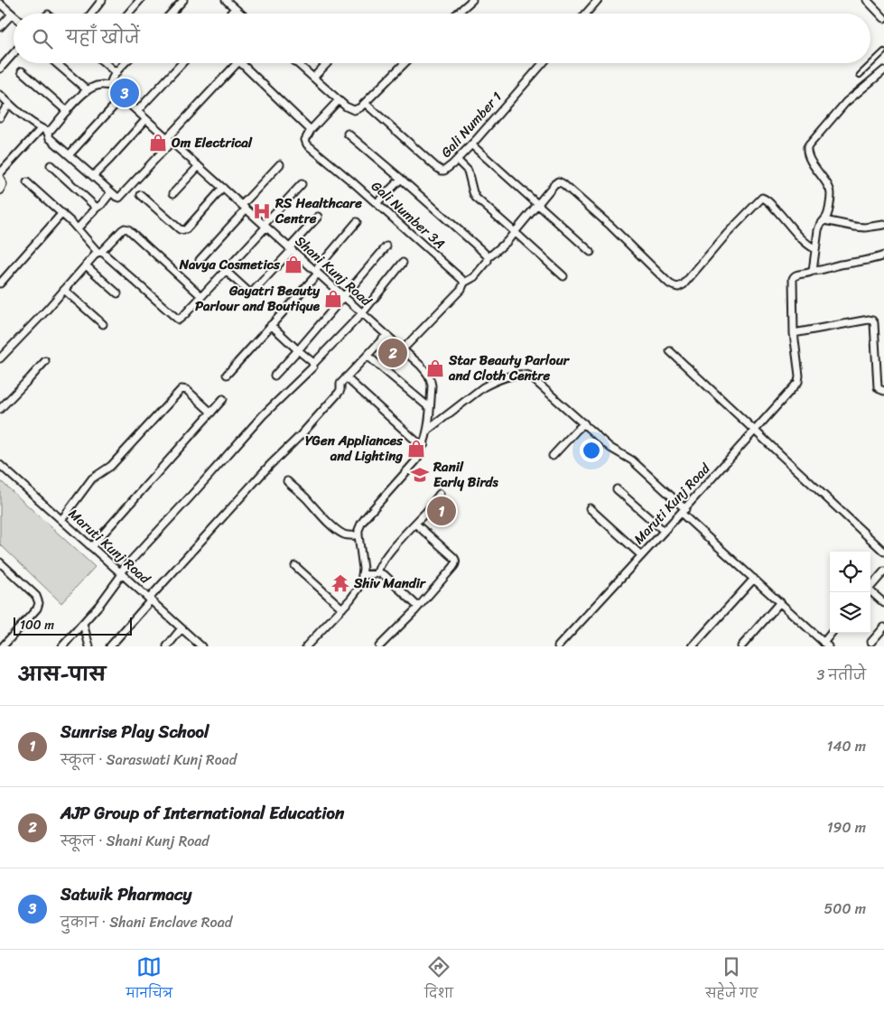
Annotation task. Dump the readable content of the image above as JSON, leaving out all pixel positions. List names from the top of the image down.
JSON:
{
  "streets": {
    "street": [
      "Gali Number 1",
      "Gali Number 3A",
      "Shani Kunj Road",
      "Maruti Kunj Road"
    ]
  },
  "places": {
    "shop": [
      "Om Electrical",
      "Navya Cosmetics",
      "Gayatri Beauty Parlour and Boutique",
      "Star Beauty Parlour and Cloth Centre",
      "YGen Appliances and Lighting"
    ],
    "hospital": ["RS Healthcare Centre"],
    "school or university": ["Ranil Early Birds"],
    "temple": ["Shiv Mandir"]
  },
  "scale_bar": "100 m",
  "page": {
    "search": "यहाँ खोजें",
    "pins": ["3", "2", "1"],
    "scale": "100 m",
    "heading": ["आस-पास", "3 नतीजे"],
    "list": [
      {
        "mark": "1",
        "name": "Sunrise Play School",
        "note": "स्कूल · Saraswati Kunj Road",
        "value": "140 m"
      },
      {
        "mark": "2",
        "name": "AJP Group of International Education",
        "note": "स्कूल · Shani Kunj Road",
        "value": "190 m"
      },
      {
        "mark": "3",
        "name": "Satwik Pharmacy",
        "note": "दुकान · Shani Enclave Road",
        "value": "500 m"
      }
    ],
    "nav": ["मानचित्र", "दिशा", "सहेजे गए"]
  }
}
